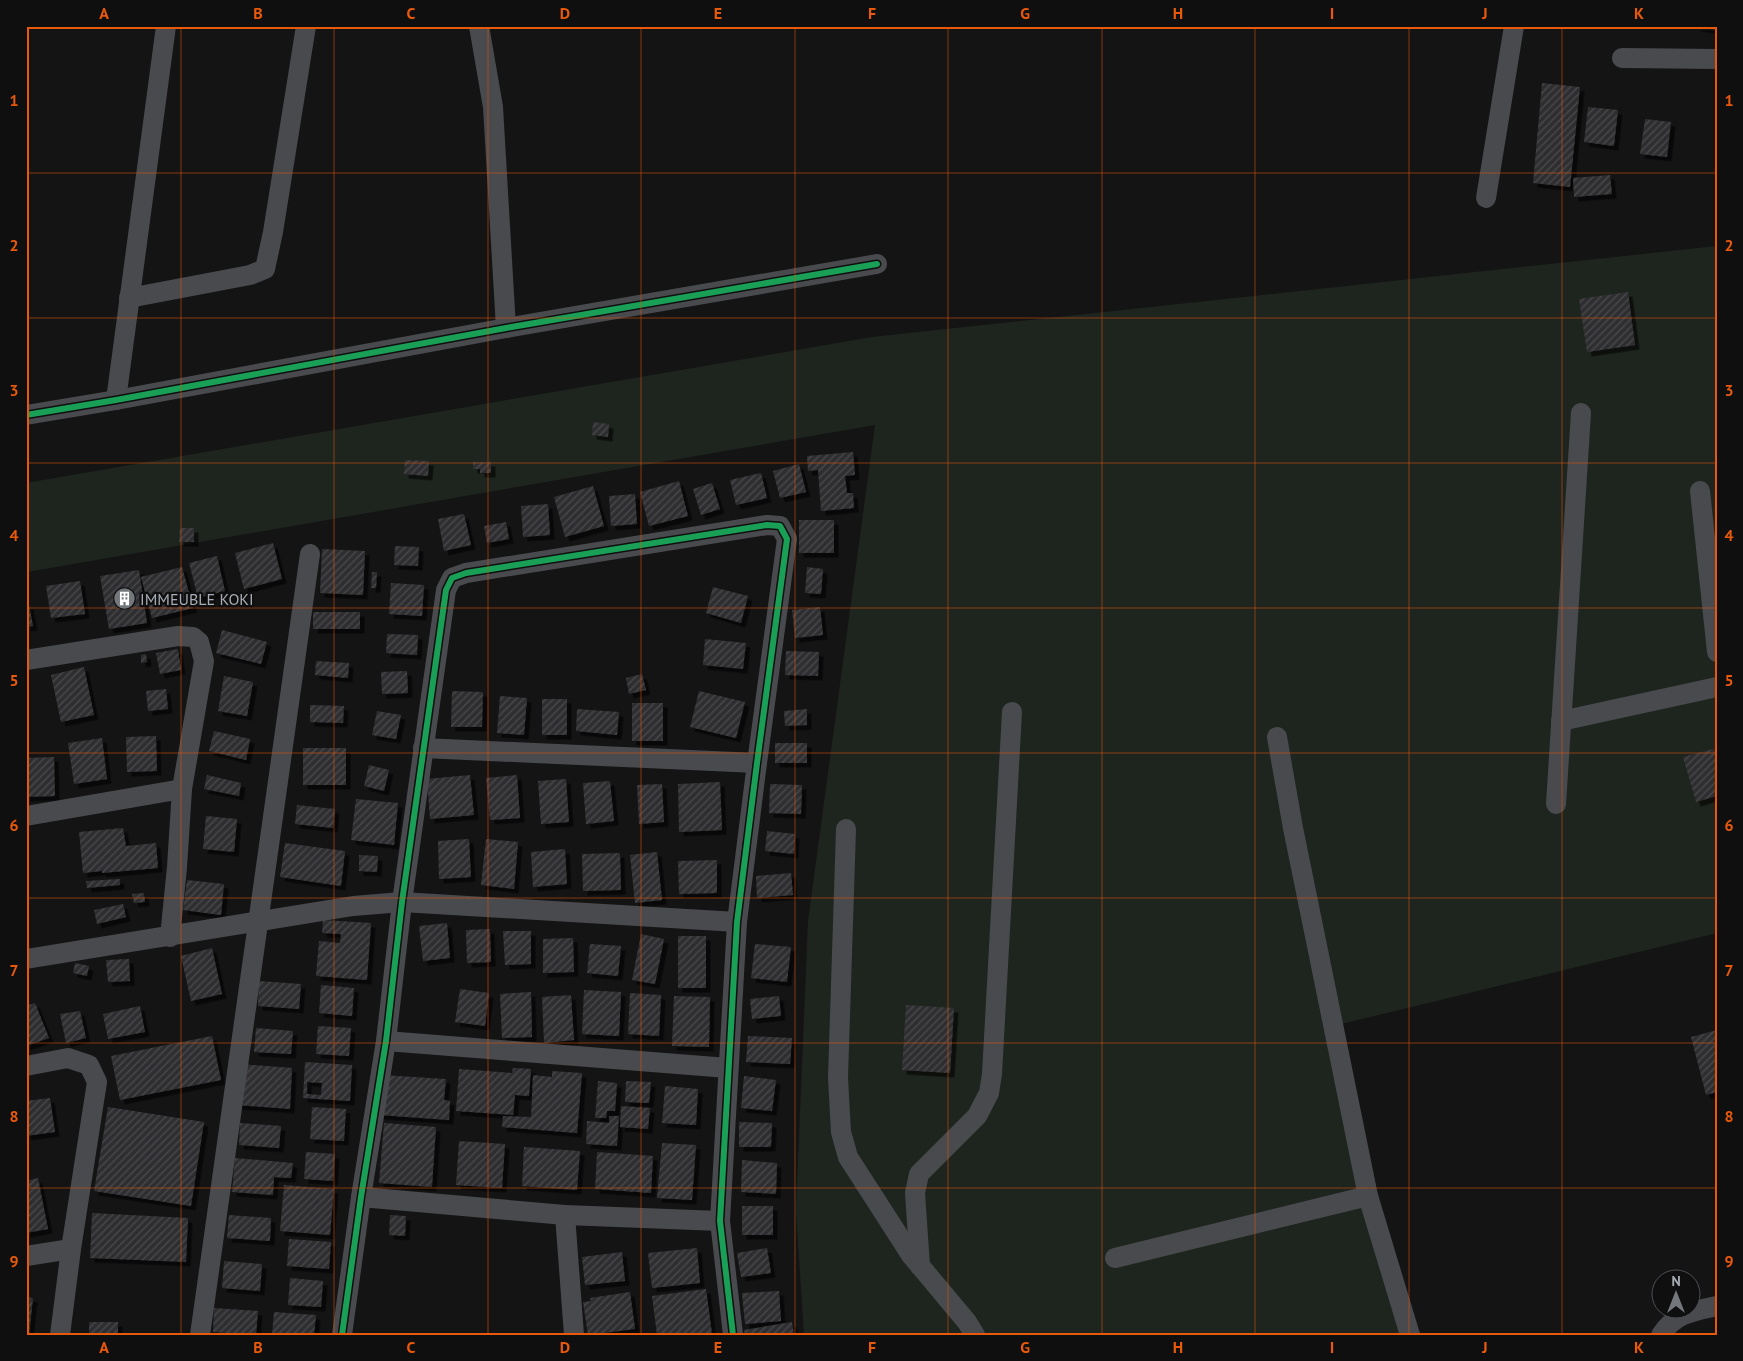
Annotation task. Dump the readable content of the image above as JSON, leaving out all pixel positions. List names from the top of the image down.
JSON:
{
  "places": {
    "building": ["IMMEUBLE KOKI"]
  },
  "north": "top",
  "grid": {
    "columns": [
      "A",
      "B",
      "C",
      "D",
      "E",
      "F",
      "G",
      "H",
      "I",
      "J",
      "K"
    ],
    "rows": [
      "1",
      "2",
      "3",
      "4",
      "5",
      "6",
      "7",
      "8",
      "9"
    ]
  }
}
